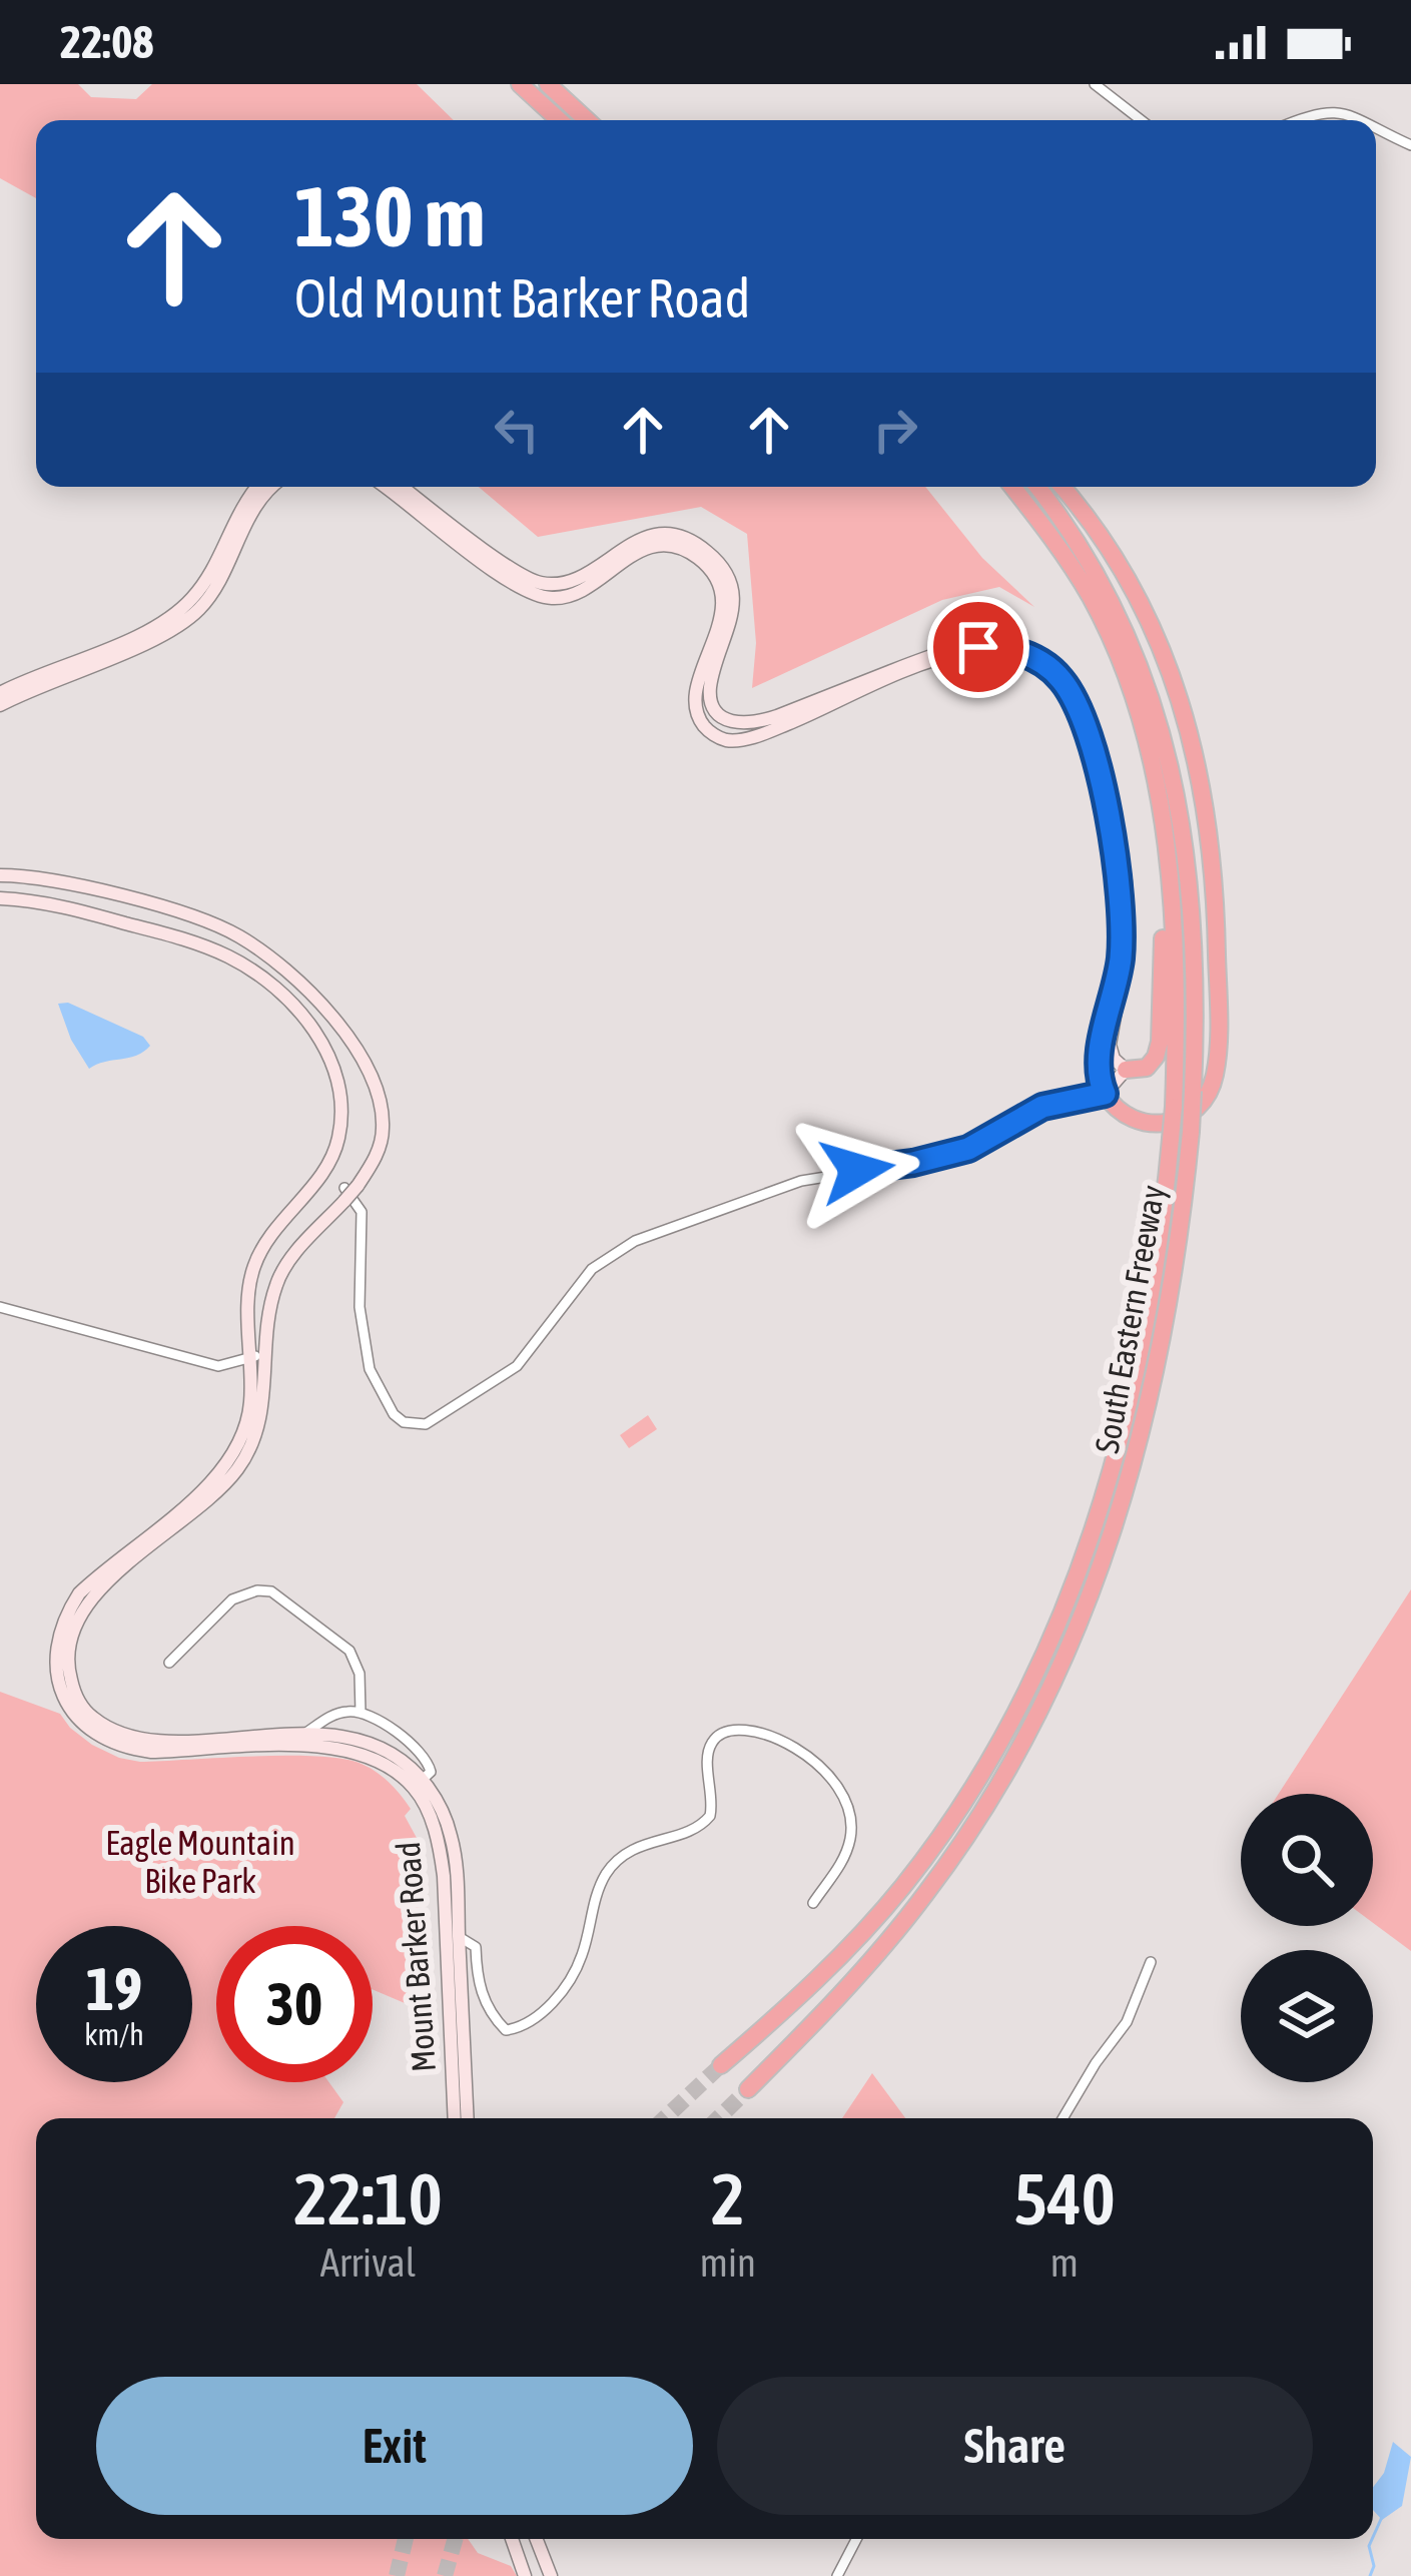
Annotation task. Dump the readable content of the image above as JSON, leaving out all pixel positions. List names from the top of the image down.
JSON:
{
  "streets": {
    "highway": ["South Eastern Freeway"],
    "main road": ["Mount Barker Road"]
  },
  "parks": ["Eagle Mountain Bike Park"],
  "page": {
    "status": "22:08",
    "turn": ["130 m", "Old Mount Barker Road"],
    "speed": "19 km/h",
    "limit": "30",
    "eta": [
      "22:10",
      "Arrival",
      "2",
      "min",
      "540",
      "m"
    ],
    "buttons": ["Exit", "Share"]
  }
}
